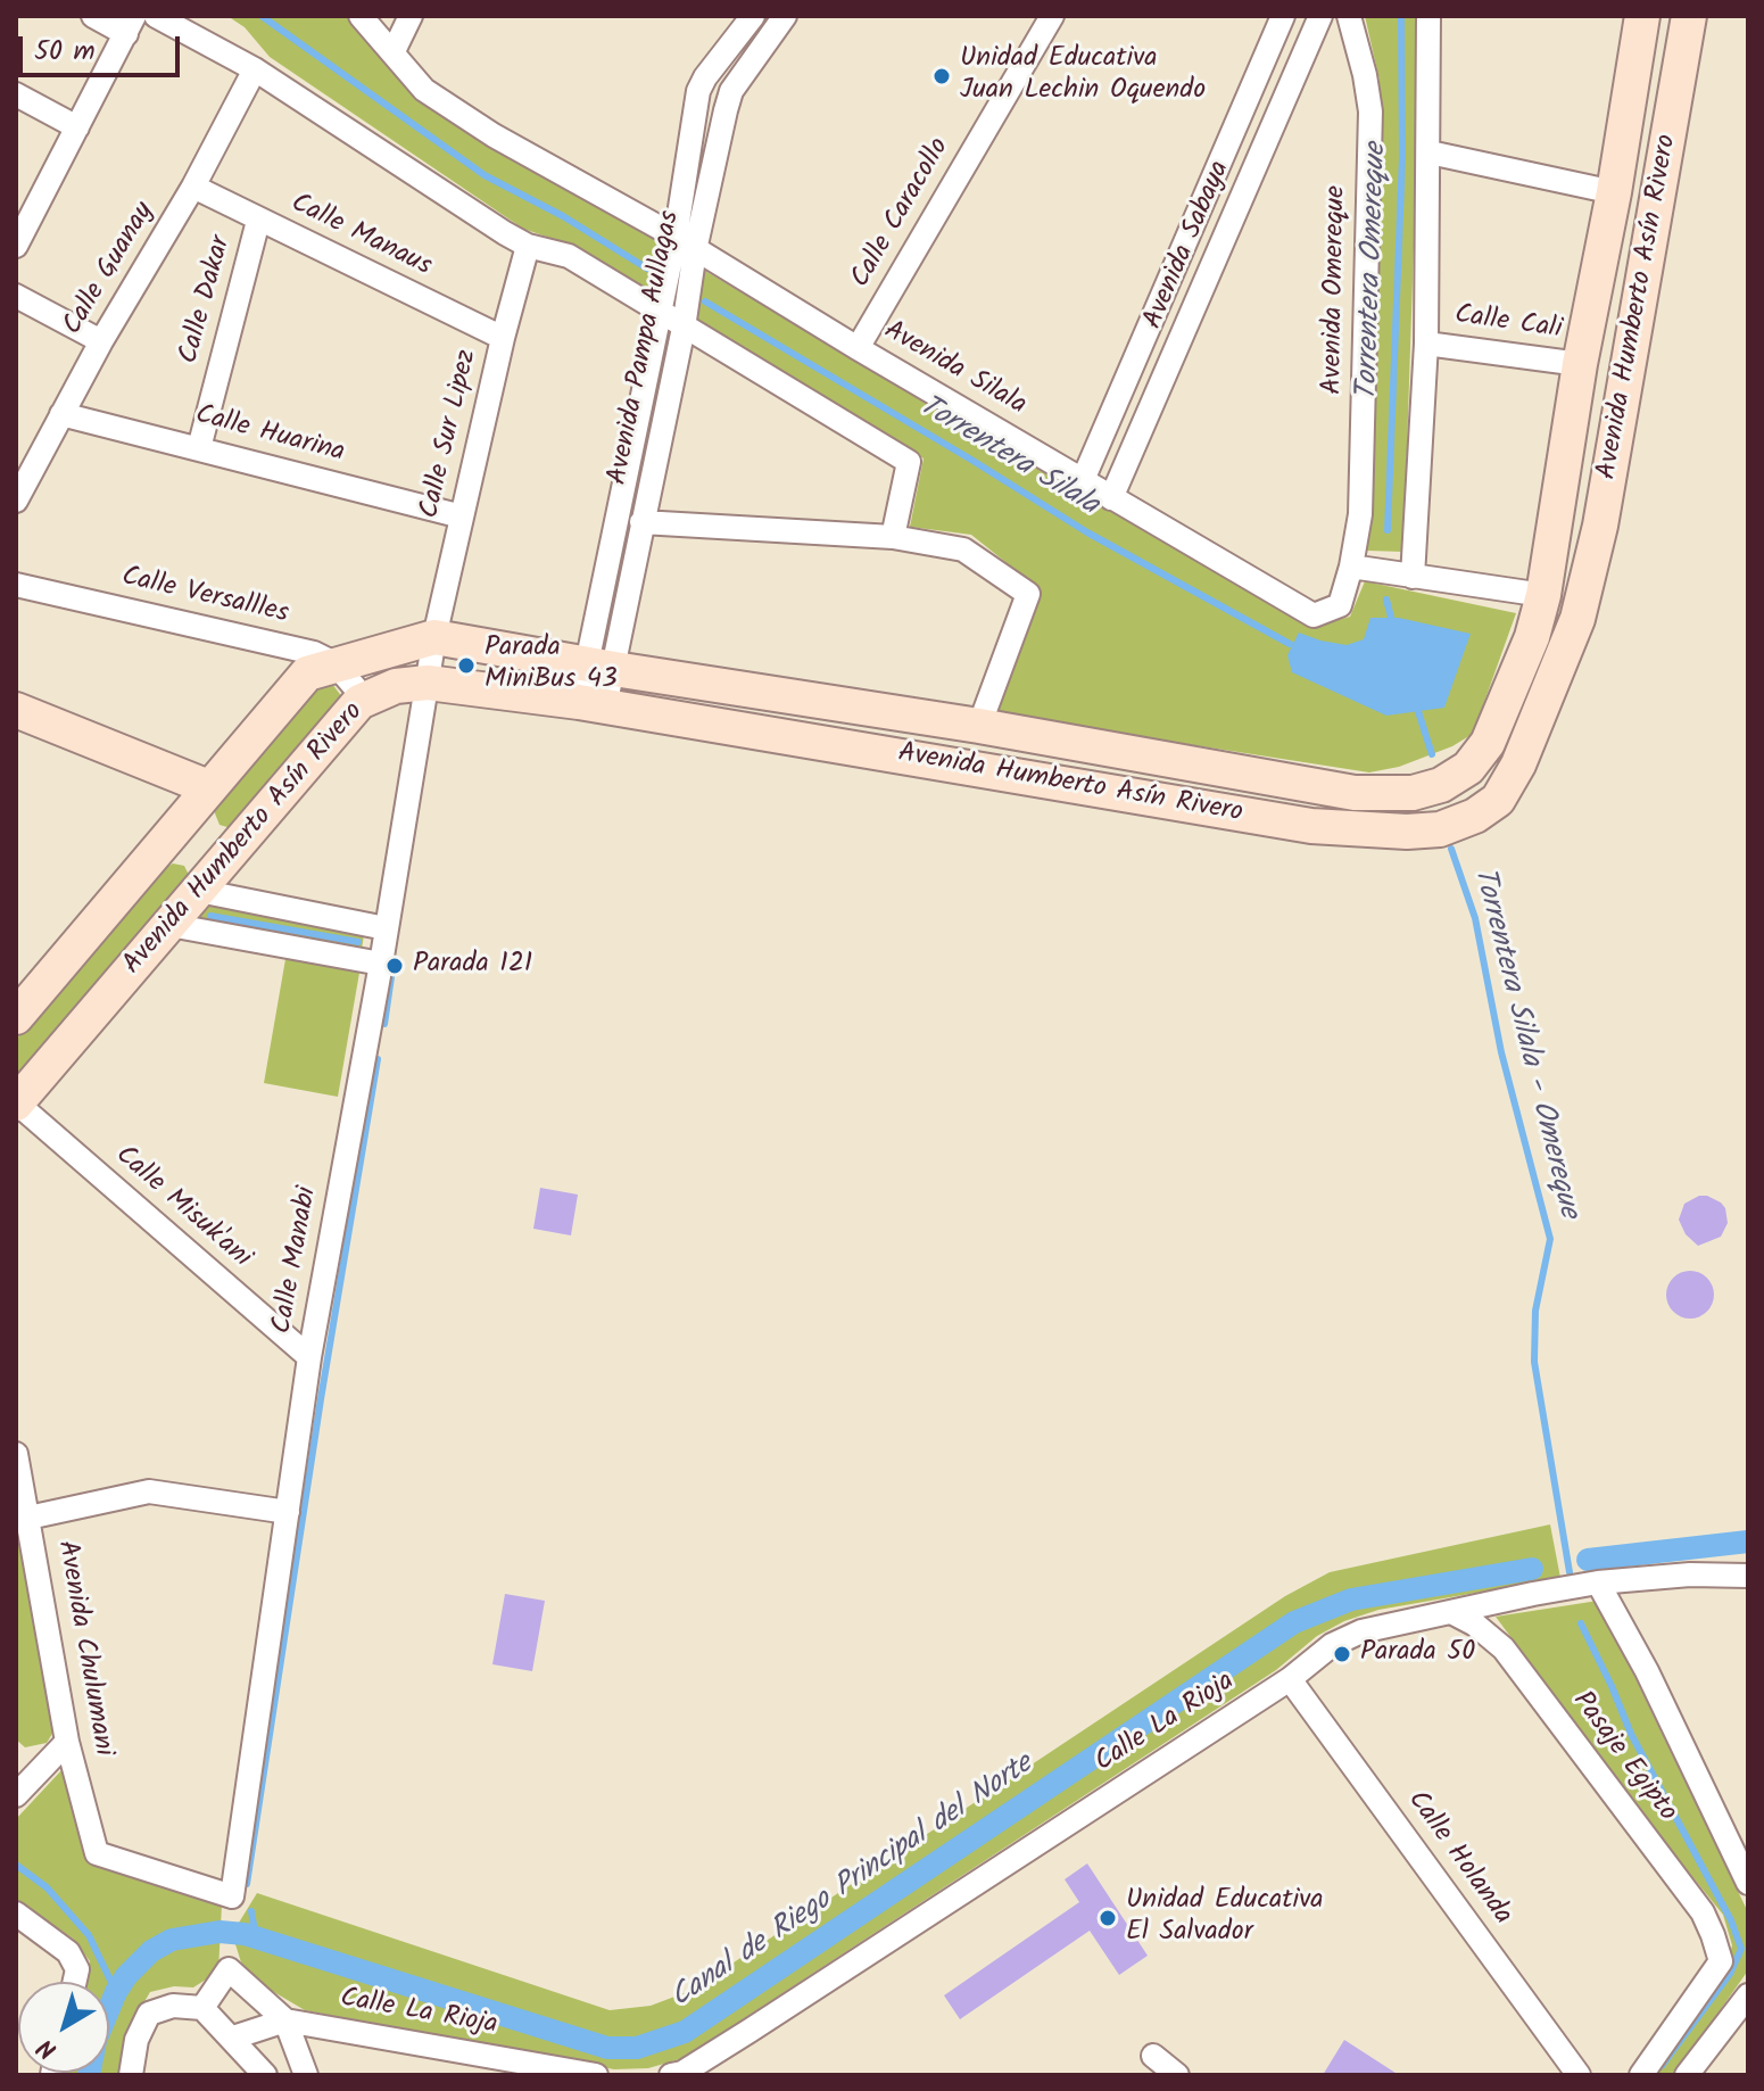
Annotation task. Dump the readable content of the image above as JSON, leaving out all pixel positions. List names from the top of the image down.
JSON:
{
  "streets": {
    "street": [
      "Calle Caracollo",
      "Calle Manaus",
      "Avenida Sabaya",
      "Calle Guanay",
      "Avenida Omereque",
      "Calle Dakar",
      "Avenida Humberto Asín Rivero",
      "Calle Cali",
      "Avenida Pampa Aullagas",
      "Avenida Silala",
      "Calle Sur Lipez",
      "Calle Huarina",
      "Calle Versallles",
      "Calle Misuk'ani",
      "Calle Manabi",
      "Avenida Chulumani",
      "Calle La Rioja",
      "Pasaje Egipto",
      "Calle Holanda"
    ]
  },
  "crossings": [
    ["Calle Caracollo", "Avenida Silala"],
    ["Calle Manaus", "Calle Guanay"],
    ["Calle Manaus", "Calle Dakar"],
    ["Calle Manaus", "Calle Sur Lipez"],
    ["Avenida Sabaya", "Avenida Silala"],
    ["Calle Guanay", "Calle Huarina"],
    ["Avenida Omereque", "Avenida Silala"],
    ["Calle Dakar", "Calle Huarina"],
    ["Avenida Humberto Asín Rivero", "Calle Cali"],
    ["Avenida Humberto Asín Rivero", "Avenida Pampa Aullagas"],
    ["Avenida Humberto Asín Rivero", "Calle Sur Lipez"],
    ["Avenida Humberto Asín Rivero", "Calle Versallles"],
    ["Avenida Humberto Asín Rivero", "Calle Misuk'ani"],
    ["Avenida Humberto Asín Rivero", "Calle Manabi"],
    ["Avenida Pampa Aullagas", "Avenida Silala"],
    ["Calle Sur Lipez", "Calle Huarina"],
    ["Calle Sur Lipez", "Calle Manabi"],
    ["Calle Misuk'ani", "Calle Manabi"],
    ["Calle Manabi", "Avenida Chulumani"],
    ["Calle La Rioja", "Pasaje Egipto"],
    ["Calle La Rioja", "Calle Holanda"]
  ],
  "water": [
    "Torrentera Omereque",
    "Torrentera Silala",
    "Torrentera Silala - Omereque",
    "Canal de Riego Principal del Norte"
  ],
  "places": [
    "Unidad Educativa Juan Lechin Oquendo",
    "Parada MiniBus 43",
    "Parada 121",
    "Parada 50",
    "Unidad Educativa El Salvador"
  ],
  "scale_bar": "50 m",
  "north": "bottom left"
}
